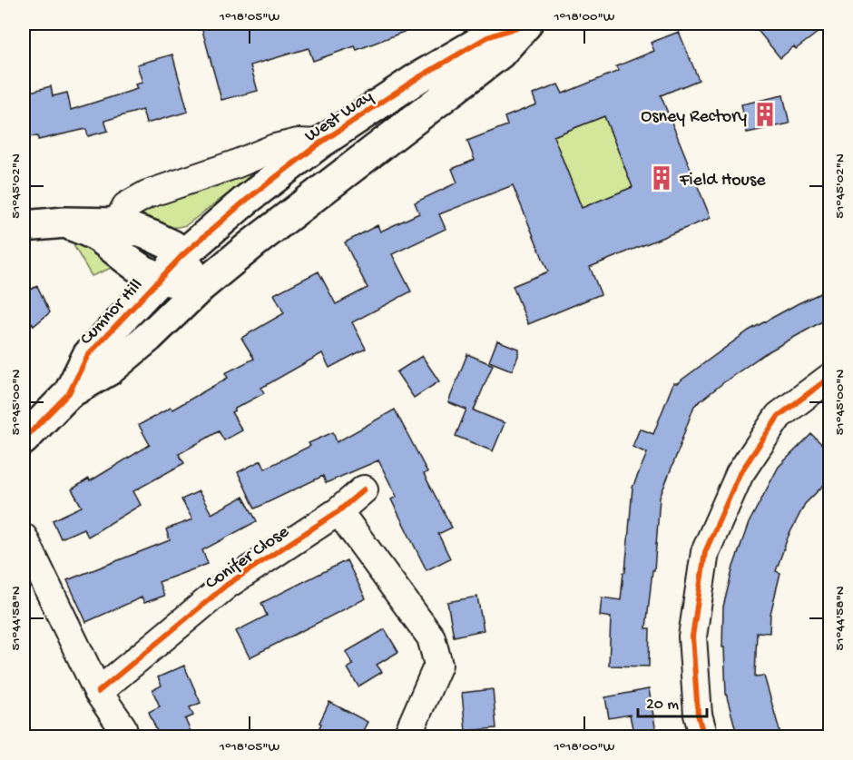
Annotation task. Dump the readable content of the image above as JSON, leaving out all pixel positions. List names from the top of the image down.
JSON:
{
  "streets": {
    "main road": ["West Way", "Cumnor Hill"],
    "street": ["Conifer Close"]
  },
  "crossings": [
    ["West Way", "Cumnor Hill"]
  ],
  "places": {
    "building": ["Osney Rectory", "Field House"]
  },
  "scale_bar": "20 m",
  "coordinates": [
    "1°18'05\"W",
    "1°18'00\"W",
    "51°45'02\"N",
    "51°45'00\"N",
    "51°44'58\"N"
  ]
}
